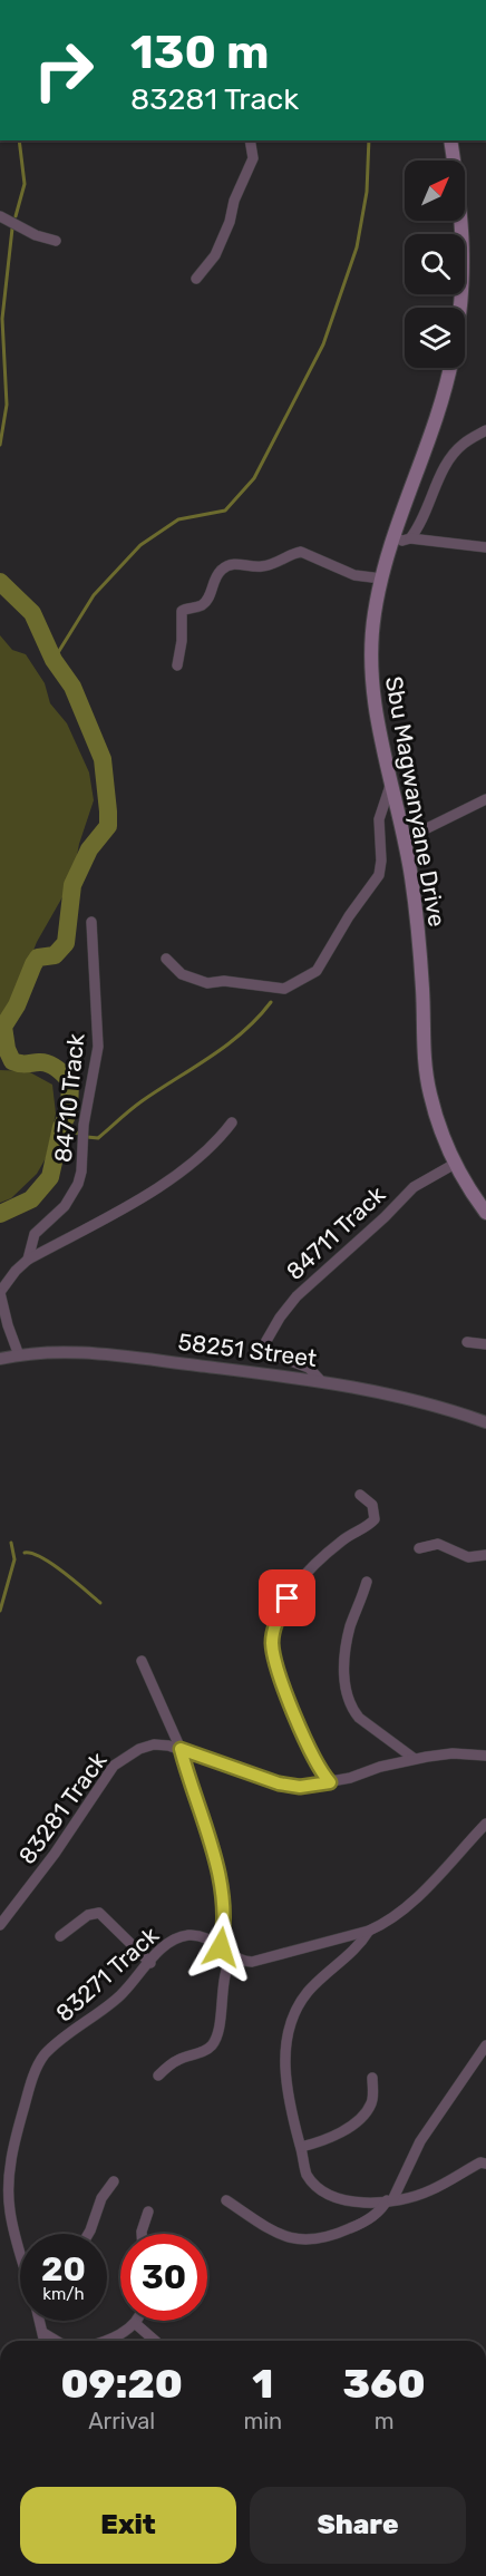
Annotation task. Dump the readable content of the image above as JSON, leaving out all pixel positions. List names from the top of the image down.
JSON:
{
  "streets": {
    "main road": ["Sbu Magwanyane Drive"],
    "street": [
      "84710 Track",
      "84711 Track",
      "58251 Street",
      "83281 Track",
      "83271 Track"
    ]
  },
  "crossings": [
    ["Sbu Magwanyane Drive", "84711 Track"],
    ["84711 Track", "58251 Street"]
  ],
  "north": "top right",
  "page": {
    "turn": ["130 m", "83281 Track"],
    "speed": "20 km/h",
    "limit": "30",
    "eta": [
      "09:20",
      "Arrival",
      "1",
      "min",
      "360",
      "m"
    ],
    "buttons": ["Exit", "Share"]
  }
}
